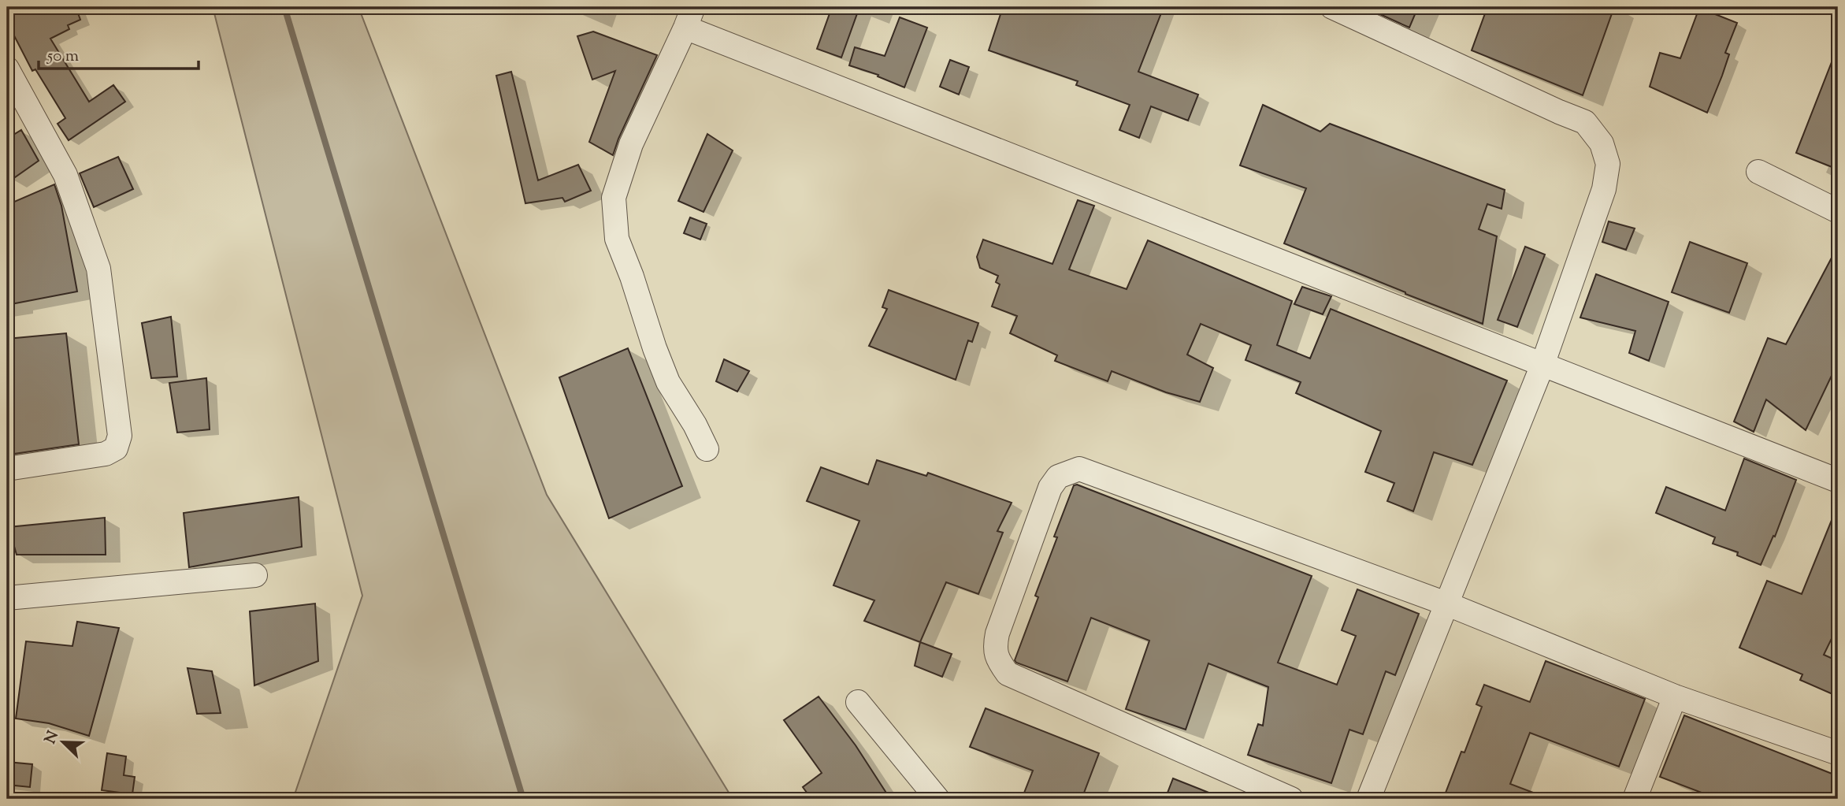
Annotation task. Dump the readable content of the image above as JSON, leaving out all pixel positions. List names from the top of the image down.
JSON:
{
  "scale_bar": "50 m",
  "north": "top left"
}
